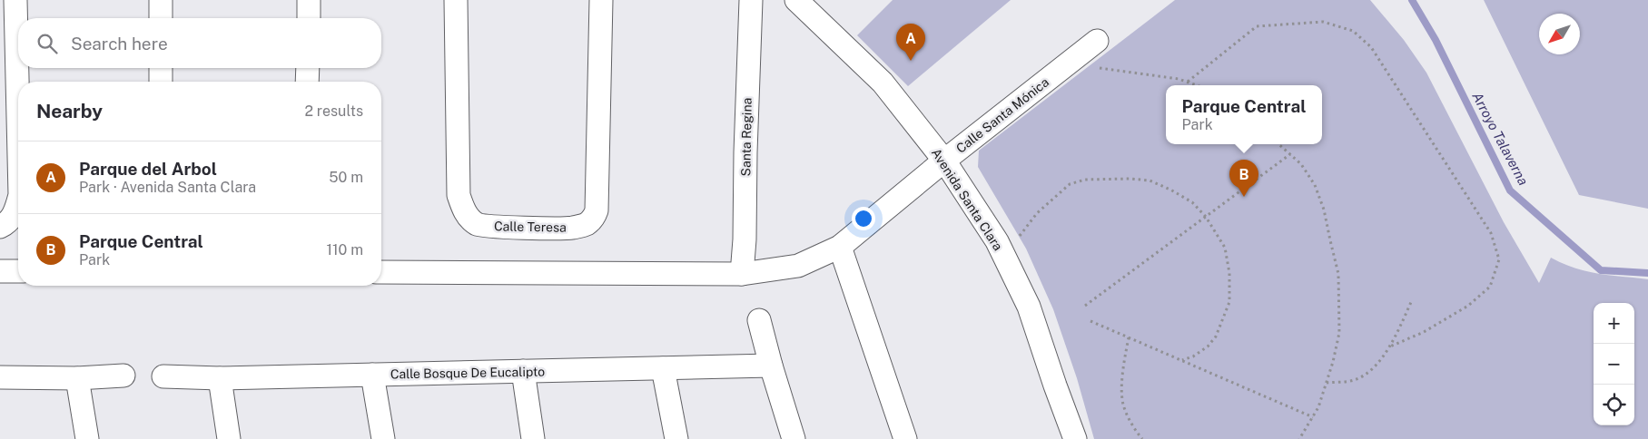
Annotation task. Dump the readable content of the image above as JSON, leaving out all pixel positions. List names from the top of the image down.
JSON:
{
  "streets": {
    "street": [
      "Calle Santa Mónica",
      "Santa Regina",
      "Avenida Santa Clara",
      "Calle Teresa",
      "Calle Bosque De Eucalipto"
    ]
  },
  "crossings": [
    ["Calle Santa Mónica", "Santa Regina"],
    ["Calle Santa Mónica", "Avenida Santa Clara"]
  ],
  "water": ["Arroyo Talaverna"],
  "north": "bottom left",
  "page": {
    "search": "Search here",
    "pins": ["A", "B"],
    "heading": ["Nearby", "2 results"],
    "popup": ["Parque Central", "Park"],
    "list": [
      {
        "mark": "A",
        "name": "Parque del Arbol",
        "note": "Park · Avenida Santa Clara",
        "value": "50 m"
      },
      {
        "mark": "B",
        "name": "Parque Central",
        "note": "Park",
        "value": "110 m"
      }
    ],
    "map_buttons": ["+", "−"]
  }
}
